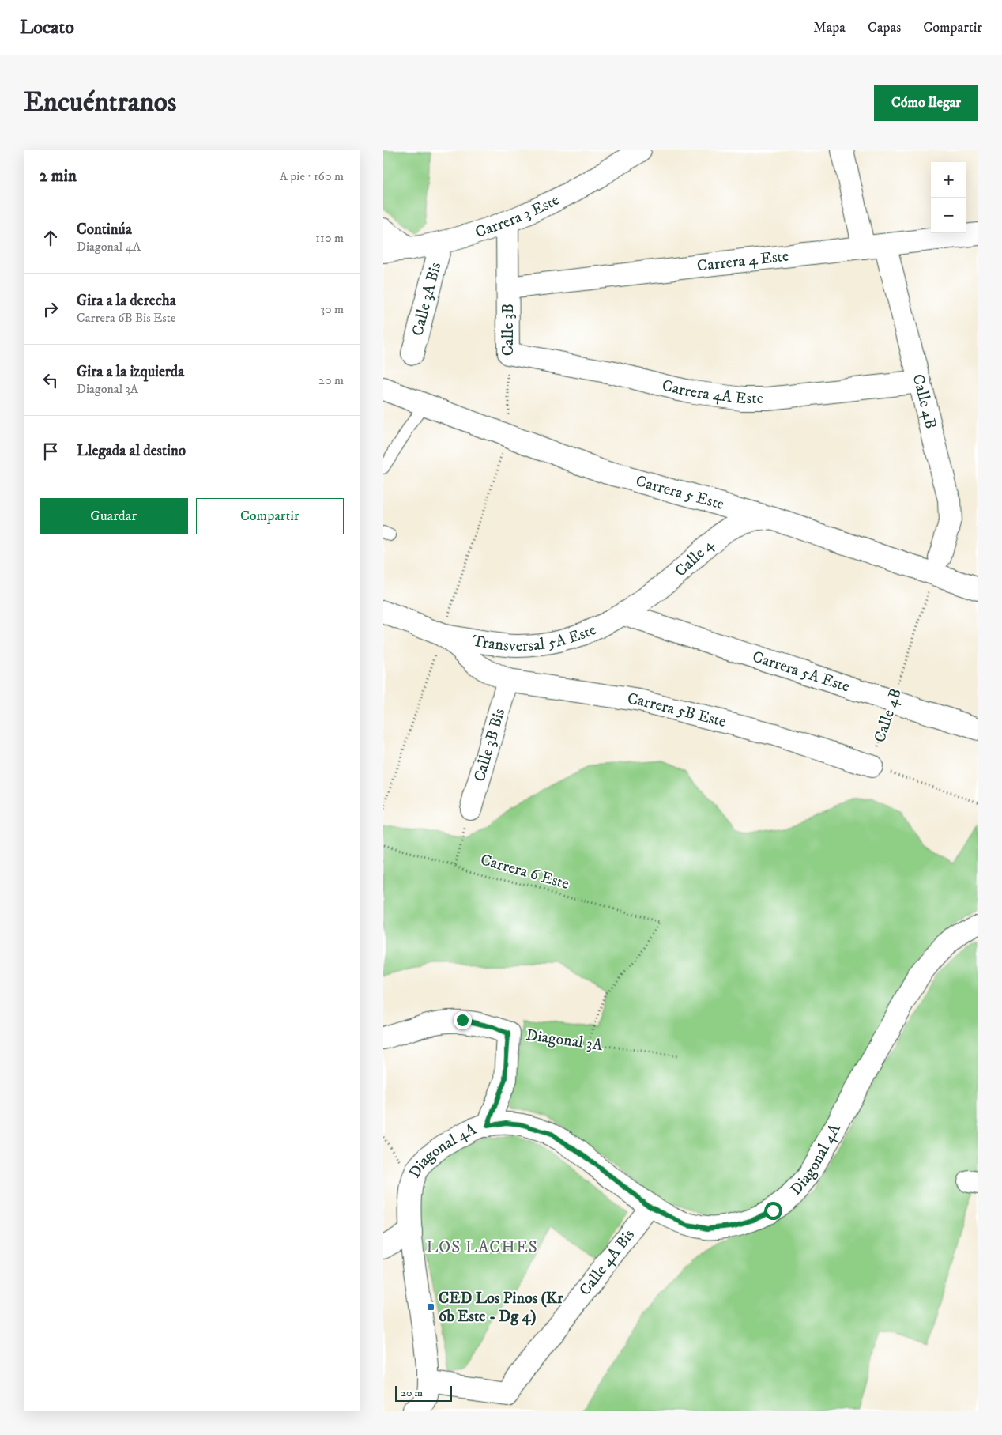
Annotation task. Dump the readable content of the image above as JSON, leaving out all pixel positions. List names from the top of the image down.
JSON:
{
  "streets": {
    "street": [
      "Carrera 3 Este",
      "Carrera 4 Este",
      "Calle 3A Bis",
      "Calle 3B",
      "Carrera 4A Este",
      "Calle 4B",
      "Carrera 5 Este",
      "Calle 4",
      "Transversal 5A Este",
      "Carrera 5A Este",
      "Carrera 5B Este",
      "Calle 3B Bis",
      "Diagonal 3A",
      "Diagonal 4A",
      "Calle 4A Bis"
    ],
    "path": ["Carrera 6 Este"]
  },
  "crossings": [
    ["Carrera 3 Este", "Calle 3A Bis"],
    ["Carrera 3 Este", "Calle 3B"],
    ["Carrera 4 Este", "Calle 3B"],
    ["Carrera 4 Este", "Calle 4B"],
    ["Calle 3B", "Carrera 4A Este"],
    ["Calle 3B", "Carrera 5 Este"],
    ["Carrera 4A Este", "Calle 4B"],
    ["Calle 4B", "Carrera 5 Este"],
    ["Calle 4B", "Carrera 5A Este"],
    ["Calle 4B", "Carrera 5B Este"],
    ["Carrera 5 Este", "Calle 4"],
    ["Calle 4", "Transversal 5A Este"],
    ["Calle 4", "Carrera 5A Este"],
    ["Transversal 5A Este", "Carrera 5A Este"],
    ["Transversal 5A Este", "Carrera 5B Este"],
    ["Carrera 5B Este", "Calle 3B Bis"],
    ["Carrera 6 Este", "Diagonal 3A"],
    ["Diagonal 4A", "Calle 4A Bis"]
  ],
  "districts": ["LOS LACHES"],
  "places": {
    "transit": ["CED Los Pinos (Kr 6b Este - Dg 4)"]
  },
  "scale_bar": "20 m",
  "page": {
    "header": "Locato",
    "nav": ["Mapa", "Capas", "Compartir"],
    "buttons": [
      "Cómo llegar",
      ["Guardar", "Compartir"]
    ],
    "title": "Encuéntranos",
    "heading": ["2 min", "A pie · 160 m"],
    "map_buttons": ["+", "−"],
    "list": [
      ["Continúa", "Diagonal 4A", "110 m"],
      ["Gira a la derecha", "Carrera 6B Bis Este", "30 m"],
      ["Gira a la izquierda", "Diagonal 3A", "20 m"],
      "Llegada al destino"
    ],
    "scale": "20 m"
  }
}
